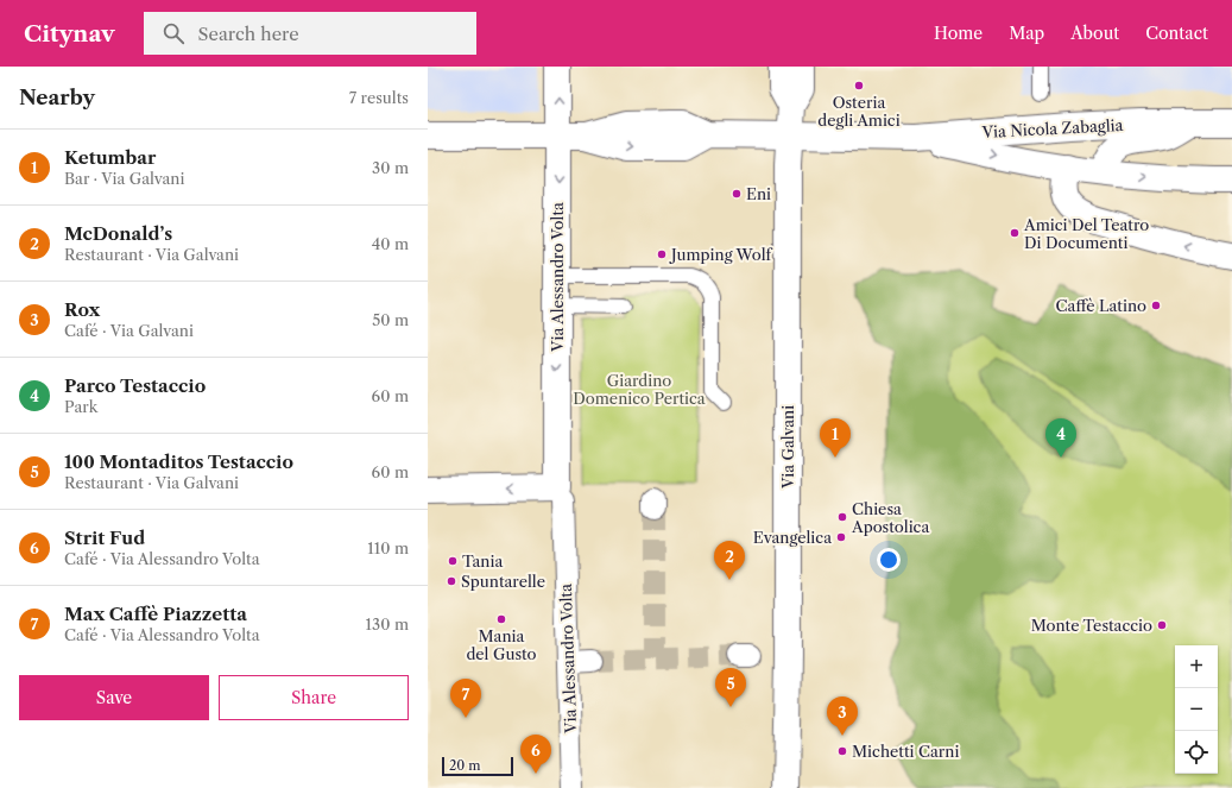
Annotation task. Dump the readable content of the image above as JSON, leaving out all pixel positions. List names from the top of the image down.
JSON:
{
  "streets": {
    "street": ["Via Nicola Zabaglia", "Via Alessandro Volta", "Via Galvani"]
  },
  "crossings": [
    ["Via Nicola Zabaglia", "Via Alessandro Volta"],
    ["Via Nicola Zabaglia", "Via Galvani"]
  ],
  "parks": ["Giardino Domenico Pertica"],
  "places": [
    "Osteria degli Amici",
    "Eni",
    "Amici Del Teatro Di Documenti",
    "Jumping Wolf",
    "Caffè Latino",
    "Chiesa Apostolica",
    "Evangelica",
    "Tania",
    "Spuntarelle",
    "Mania del Gusto",
    "Monte Testaccio",
    "Michetti Carni"
  ],
  "scale_bar": "20 m",
  "page": {
    "header": "Citynav",
    "search": "Search here",
    "nav": [
      "Home",
      "Map",
      "About",
      "Contact"
    ],
    "heading": ["Nearby", "7 results"],
    "list": [
      {
        "mark": "1",
        "name": "Ketumbar",
        "note": "Bar · Via Galvani",
        "value": "30 m"
      },
      {
        "mark": "2",
        "name": "McDonald’s",
        "note": "Restaurant · Via Galvani",
        "value": "40 m"
      },
      {
        "mark": "3",
        "name": "Rox",
        "note": "Café · Via Galvani",
        "value": "50 m"
      },
      {
        "mark": "4",
        "name": "Parco Testaccio",
        "note": "Park",
        "value": "60 m"
      },
      {
        "mark": "5",
        "name": "100 Montaditos Testaccio",
        "note": "Restaurant · Via Galvani",
        "value": "60 m"
      },
      {
        "mark": "6",
        "name": "Strit Fud",
        "note": "Café · Via Alessandro Volta",
        "value": "110 m"
      },
      {
        "mark": "7",
        "name": "Max Caffè Piazzetta",
        "note": "Café · Via Alessandro Volta",
        "value": "130 m"
      }
    ],
    "pins": [
      "1",
      "4",
      "2",
      "5",
      "7",
      "3",
      "6"
    ],
    "map_buttons": ["+", "−"],
    "buttons": ["Save", "Share"],
    "scale": "20 m"
  }
}
